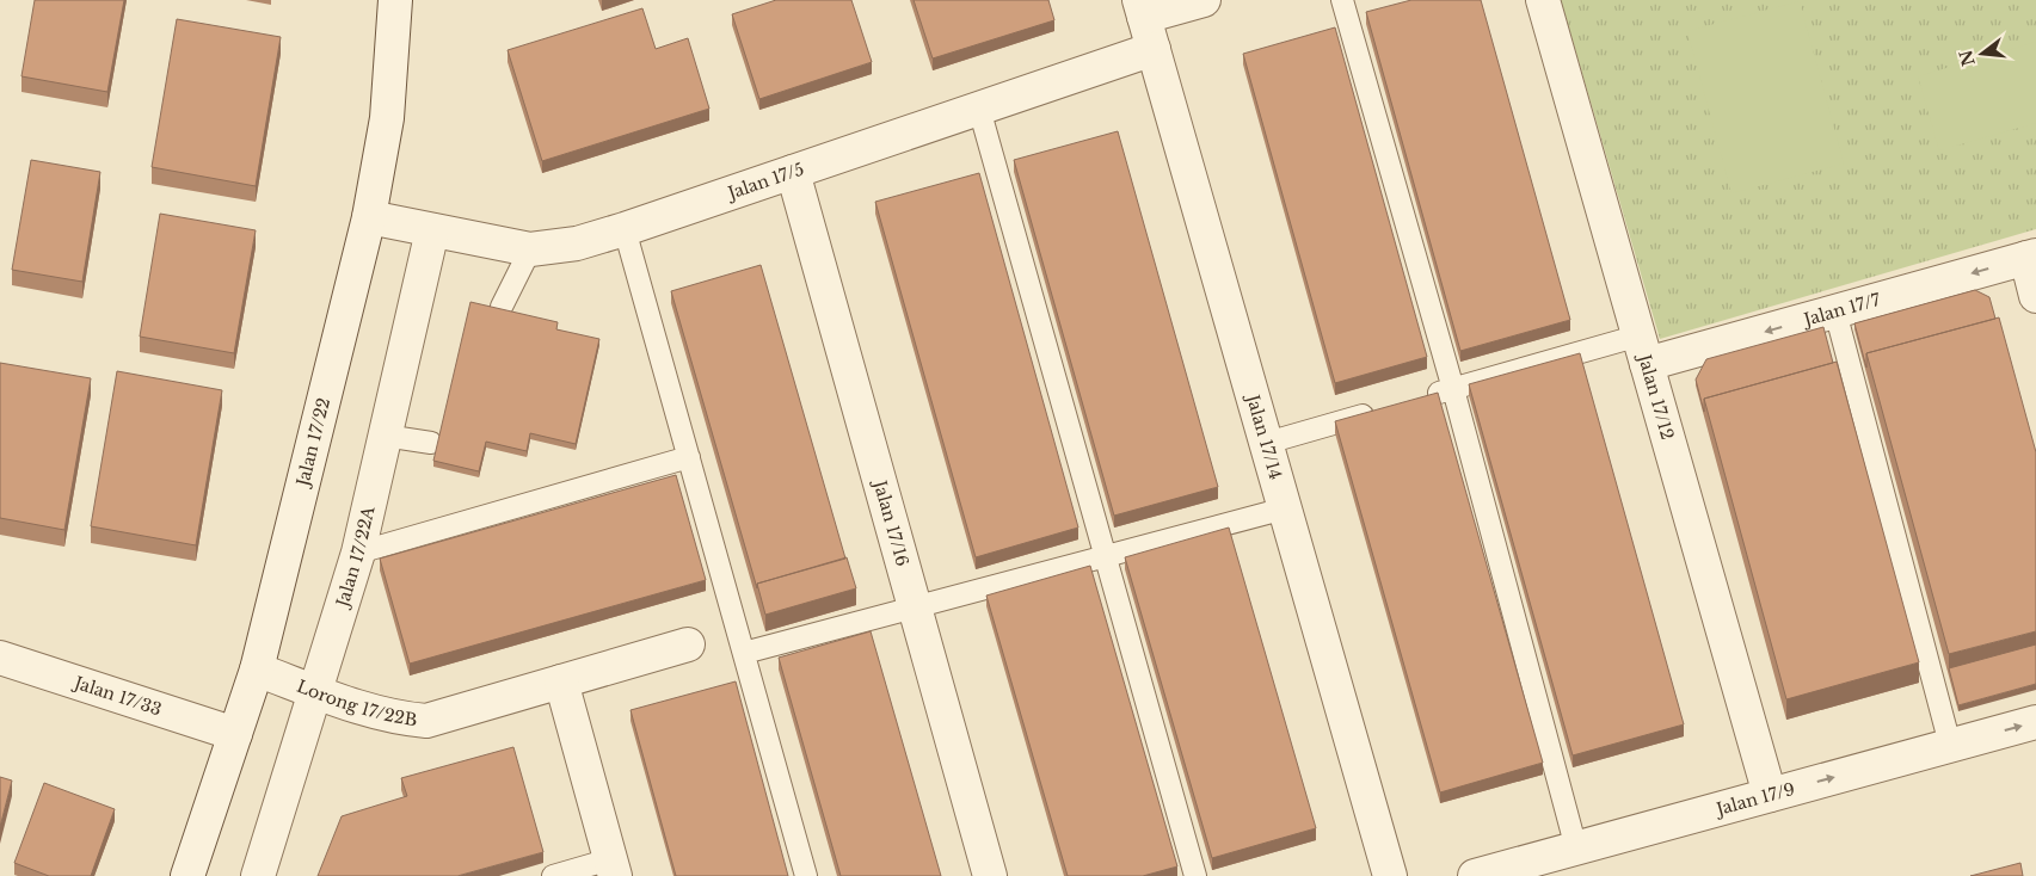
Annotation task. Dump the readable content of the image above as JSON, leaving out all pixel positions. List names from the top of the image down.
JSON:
{
  "streets": {
    "street": [
      "Jalan 17/5",
      "Jalan 17/7",
      "Jalan 17/12",
      "Jalan 17/14",
      "Jalan 17/22",
      "Jalan 17/16",
      "Jalan 17/22A",
      "Jalan 17/33",
      "Lorong 17/22B",
      "Jalan 17/9"
    ]
  },
  "crossings": [
    ["Jalan 17/5", "Jalan 17/14"],
    ["Jalan 17/5", "Jalan 17/22"],
    ["Jalan 17/5", "Jalan 17/16"],
    ["Jalan 17/5", "Jalan 17/22A"],
    ["Jalan 17/7", "Jalan 17/12"],
    ["Jalan 17/12", "Jalan 17/9"],
    ["Jalan 17/22", "Jalan 17/33"],
    ["Jalan 17/22", "Lorong 17/22B"],
    ["Jalan 17/22A", "Lorong 17/22B"]
  ],
  "one_way": ["Jalan 17/7", "Jalan 17/9"],
  "north": "left"
}
